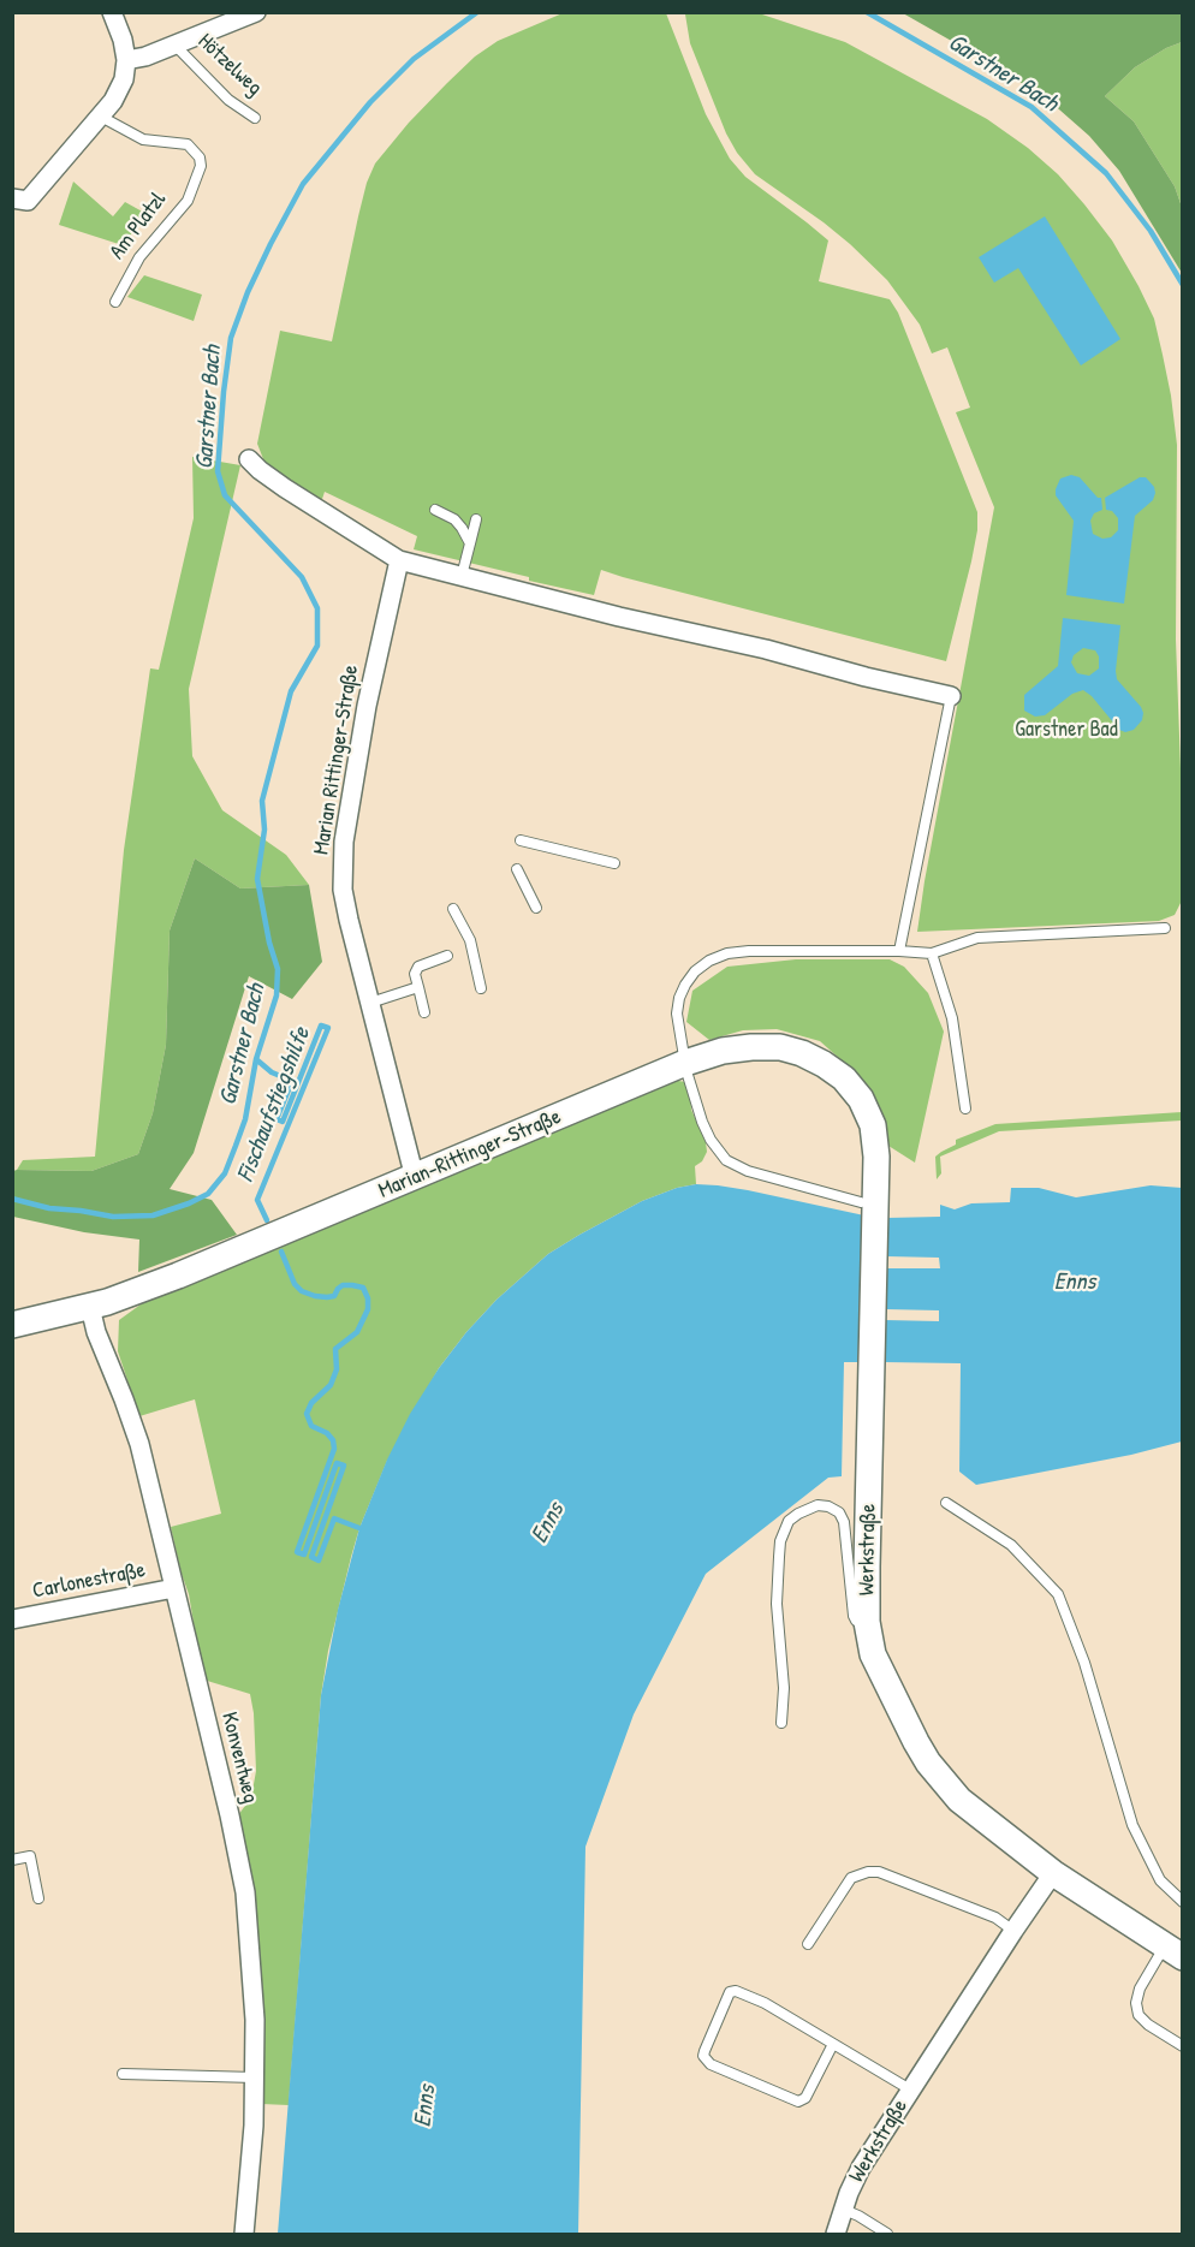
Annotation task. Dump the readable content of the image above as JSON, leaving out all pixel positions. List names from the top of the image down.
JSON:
{
  "streets": {
    "street": [
      "Hötzelweg",
      "Marian Rittinger-Straße",
      "Marian-Rittinger-Straße",
      "Werkstraße",
      "Carlonestraße",
      "Konventweg"
    ],
    "lane": ["Am Platzl"]
  },
  "crossings": [
    ["Marian Rittinger-Straße", "Marian-Rittinger-Straße"],
    ["Marian-Rittinger-Straße", "Werkstraße"],
    ["Marian-Rittinger-Straße", "Konventweg"],
    ["Carlonestraße", "Konventweg"]
  ],
  "water": ["Garstner Bach", "Fischaufstiegshilfe", "Enns"],
  "parks": ["Garstner Bad"]
}
